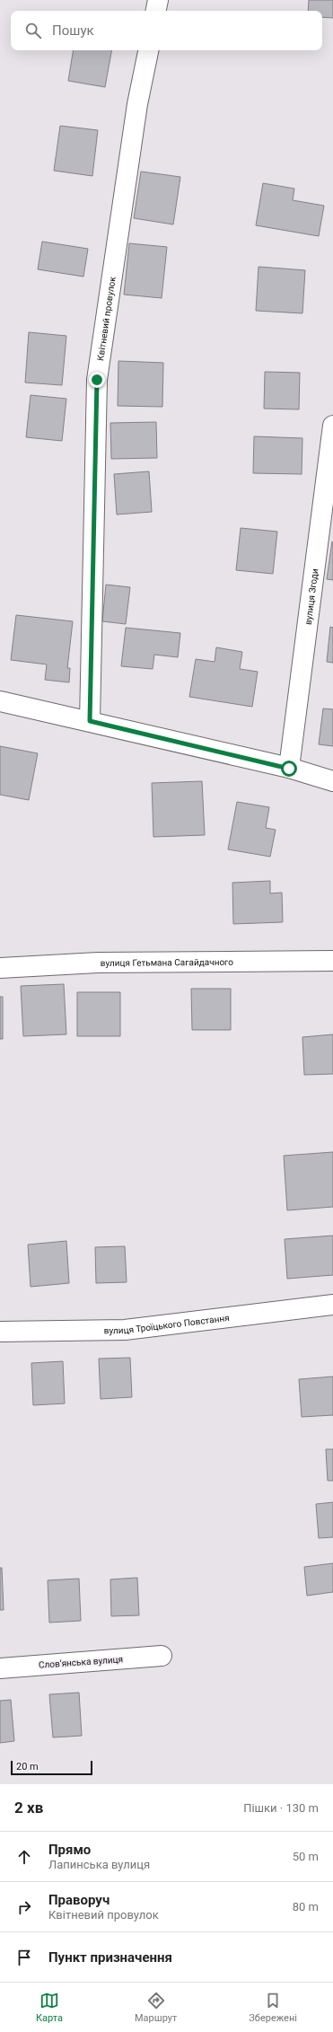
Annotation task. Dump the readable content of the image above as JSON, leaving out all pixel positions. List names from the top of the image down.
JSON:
{
  "streets": {
    "street": [
      "Квітневий провулок",
      "вулиця Згоди",
      "вулиця Гетьмана Сагайдачного",
      "вулиця Троїцького Повстання",
      "Словʼянська вулиця"
    ]
  },
  "scale_bar": "20 m",
  "page": {
    "search": "Пошук",
    "scale": "20 m",
    "heading": ["2 хв", "Пішки · 130 m"],
    "list": [
      ["Прямо", "Лапинська вулиця", "50 m"],
      ["Праворуч", "Квітневий провулок", "80 m"],
      "Пункт призначення"
    ],
    "nav": ["Карта", "Маршрут", "Збережені"]
  }
}
